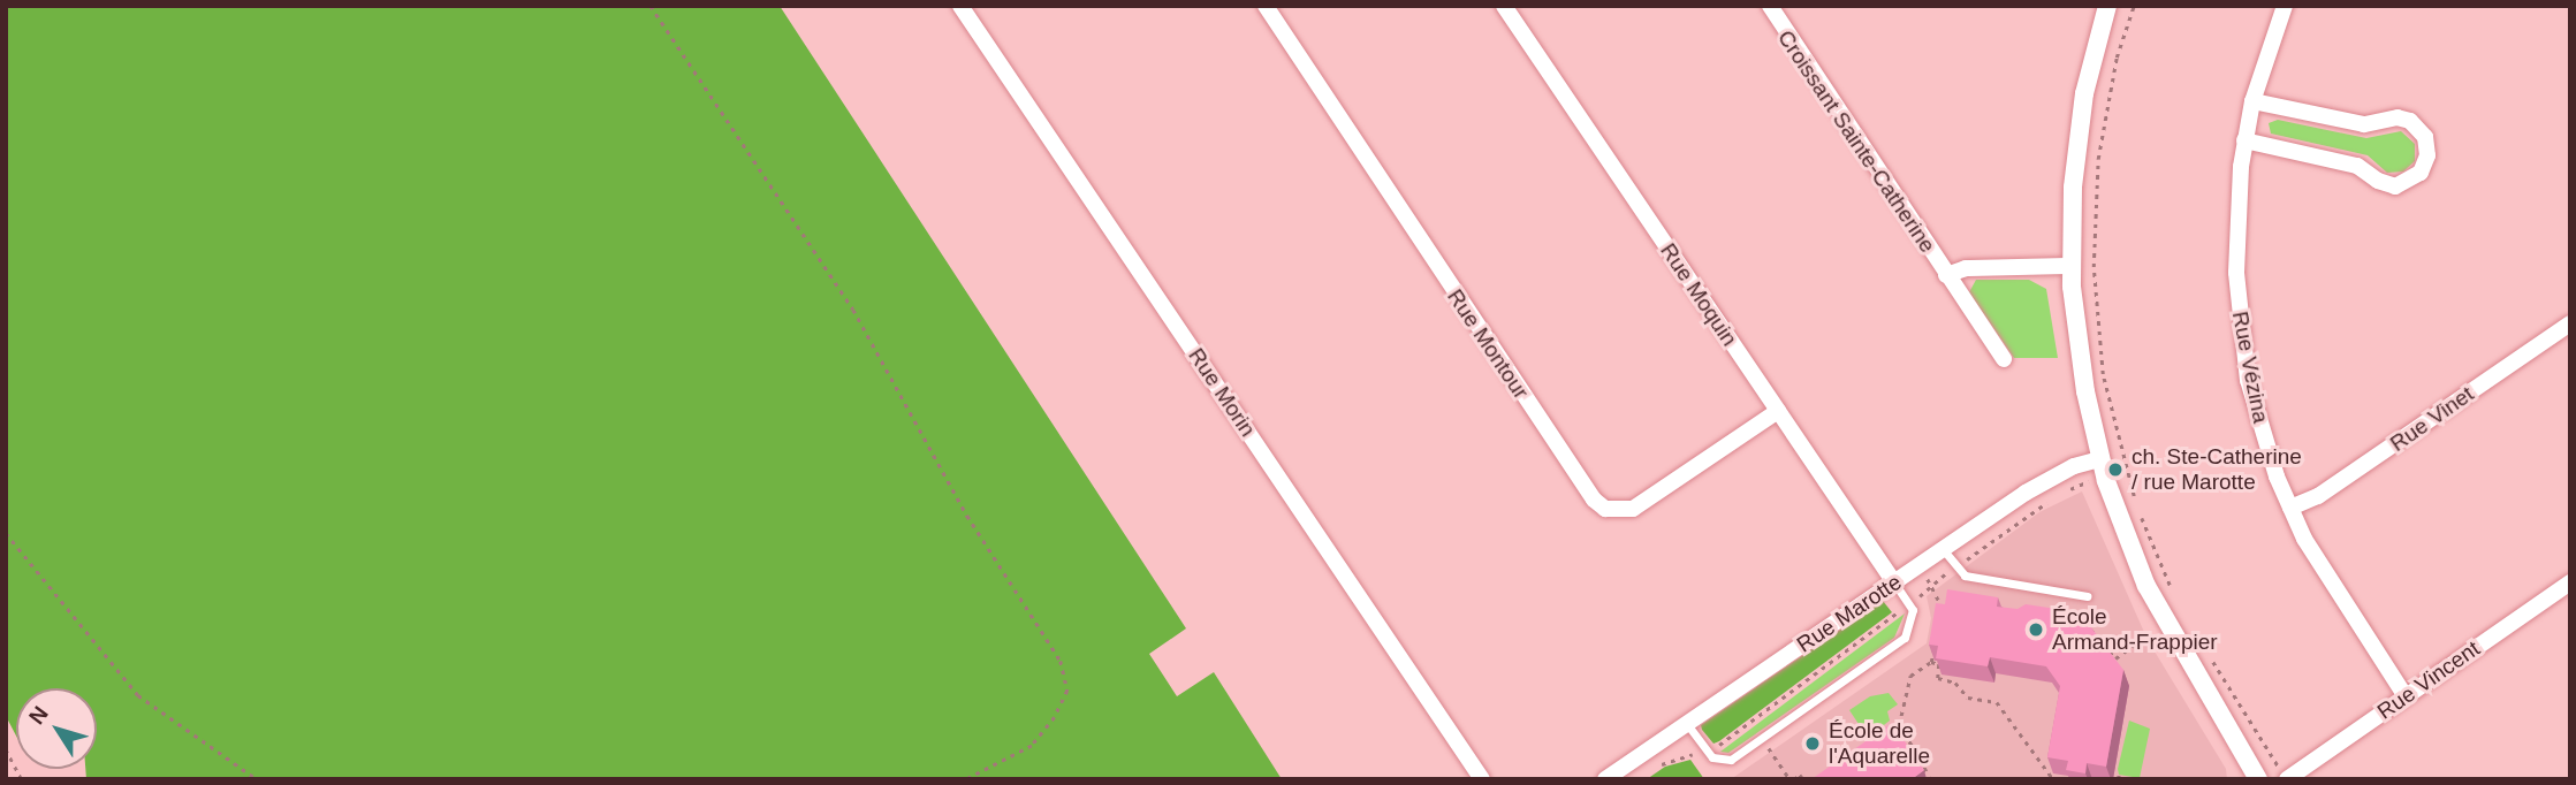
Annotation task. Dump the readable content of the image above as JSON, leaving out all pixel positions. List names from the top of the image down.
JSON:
{
  "streets": {
    "street": [
      "Croissant Sainte-Catherine",
      "Rue Moquin",
      "Rue Montour",
      "Rue Vézina",
      "Rue Morin",
      "Rue Vinet",
      "Rue Marotte",
      "Rue Vincent"
    ]
  },
  "crossings": [
    ["Rue Moquin", "Rue Montour"],
    ["Rue Moquin", "Rue Marotte"],
    ["Rue Vézina", "Rue Vinet"],
    ["Rue Vézina", "Rue Vincent"]
  ],
  "places": ["ch. Ste-Catherine / rue Marotte", "École Armand-Frappier", "École de l'Aquarelle"],
  "north": "top left"
}
